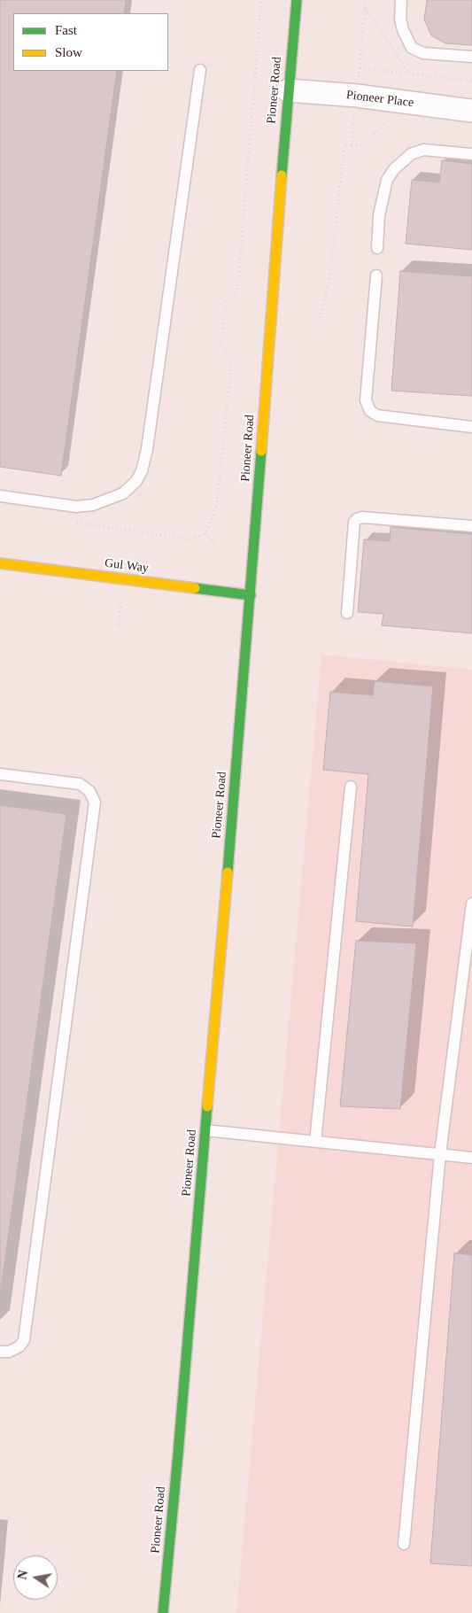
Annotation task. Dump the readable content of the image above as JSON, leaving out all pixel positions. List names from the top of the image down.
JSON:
{
  "streets": {
    "main road": ["Pioneer Road", "Gul Way"],
    "street": ["Pioneer Place"]
  },
  "crossings": [
    ["Pioneer Road", "Pioneer Place"],
    ["Pioneer Road", "Gul Way"]
  ],
  "legend": ["Fast", "Slow"],
  "north": "left"
}
